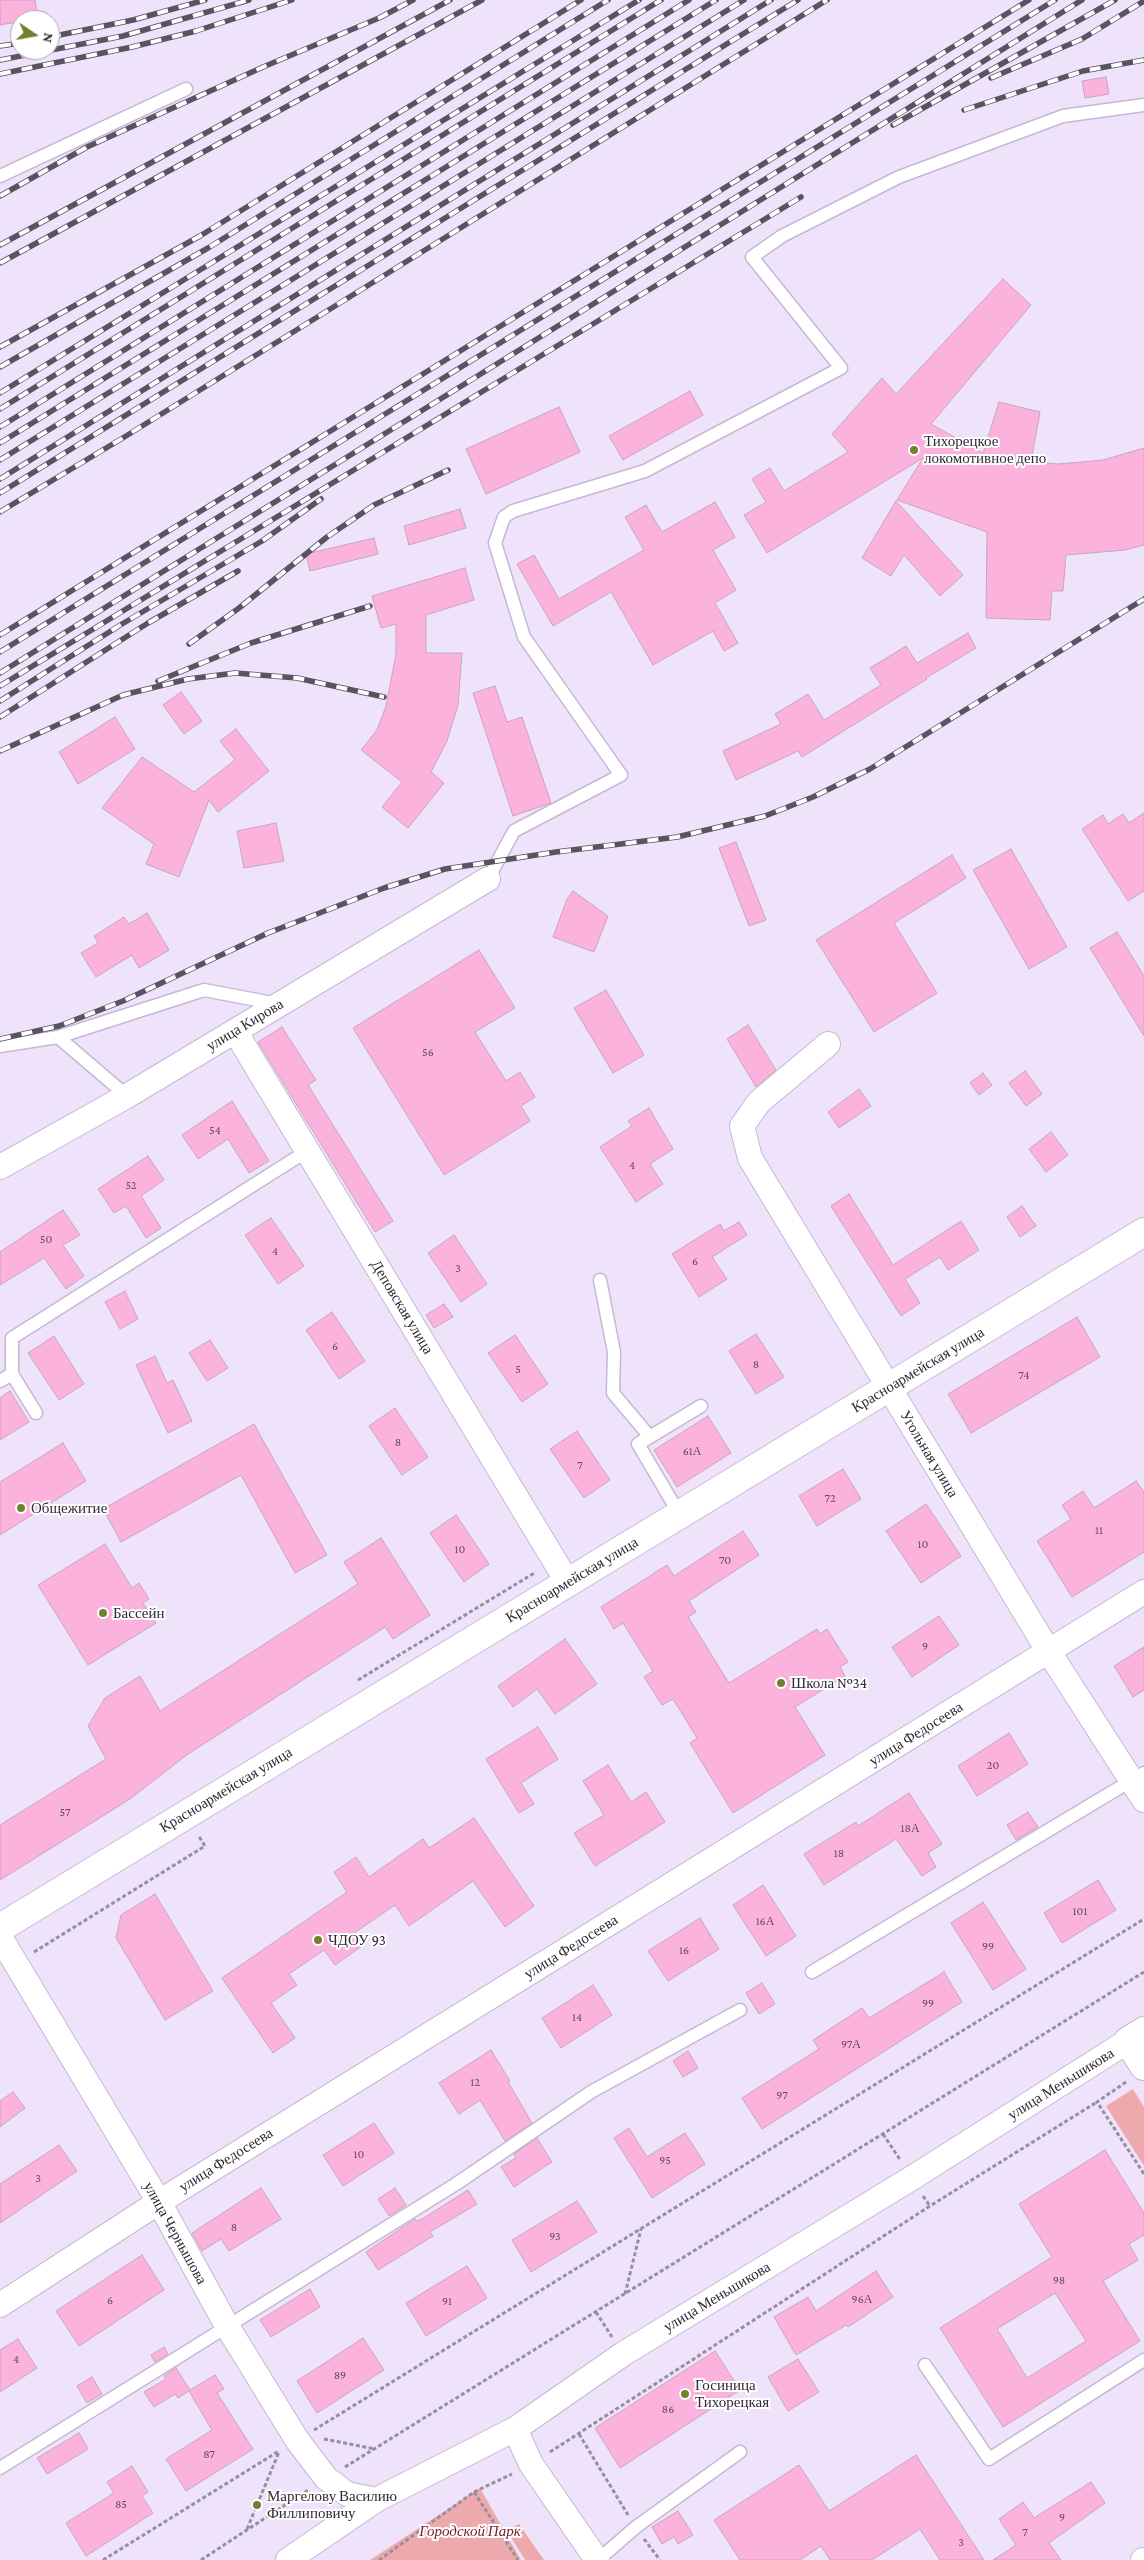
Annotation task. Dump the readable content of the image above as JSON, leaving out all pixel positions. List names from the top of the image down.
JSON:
{
  "streets": {
    "street": [
      "улица Кирова",
      "Деповская улица",
      "Красноармейская улица",
      "Угольная улица",
      "улица Федосеева",
      "улица Меньшикова",
      "улица Чернышова"
    ]
  },
  "crossings": [
    ["улица Кирова", "Деповская улица"],
    ["Деповская улица", "Красноармейская улица"],
    ["Красноармейская улица", "Угольная улица"],
    ["Угольная улица", "улица Федосеева"],
    ["улица Федосеева", "улица Чернышова"],
    ["улица Меньшикова", "улица Чернышова"]
  ],
  "parks": ["Городской Парк"],
  "places": [
    "Тихорецкое локомотивное депо",
    "Общежитие",
    "Бассейн",
    "Школа №34",
    "ЧДОУ 93",
    "Госиница Тихорецкая",
    "Маргелову Василию Филлиповичу"
  ],
  "house_numbers": [
    "56",
    "54",
    "4",
    "52",
    "50",
    "4",
    "6",
    "3",
    "6",
    "8",
    "5",
    "74",
    "8",
    "61А",
    "7",
    "72",
    "11",
    "10",
    "10",
    "70",
    "9",
    "20",
    "57",
    "18А",
    "18",
    "101",
    "16А",
    "99",
    "16",
    "99",
    "14",
    "97А",
    "12",
    "97",
    "10",
    "95",
    "3",
    "8",
    "93",
    "98",
    "96А",
    "6",
    "91",
    "4",
    "89",
    "86",
    "87",
    "85",
    "9",
    "7",
    "3"
  ],
  "north": "right"
}
